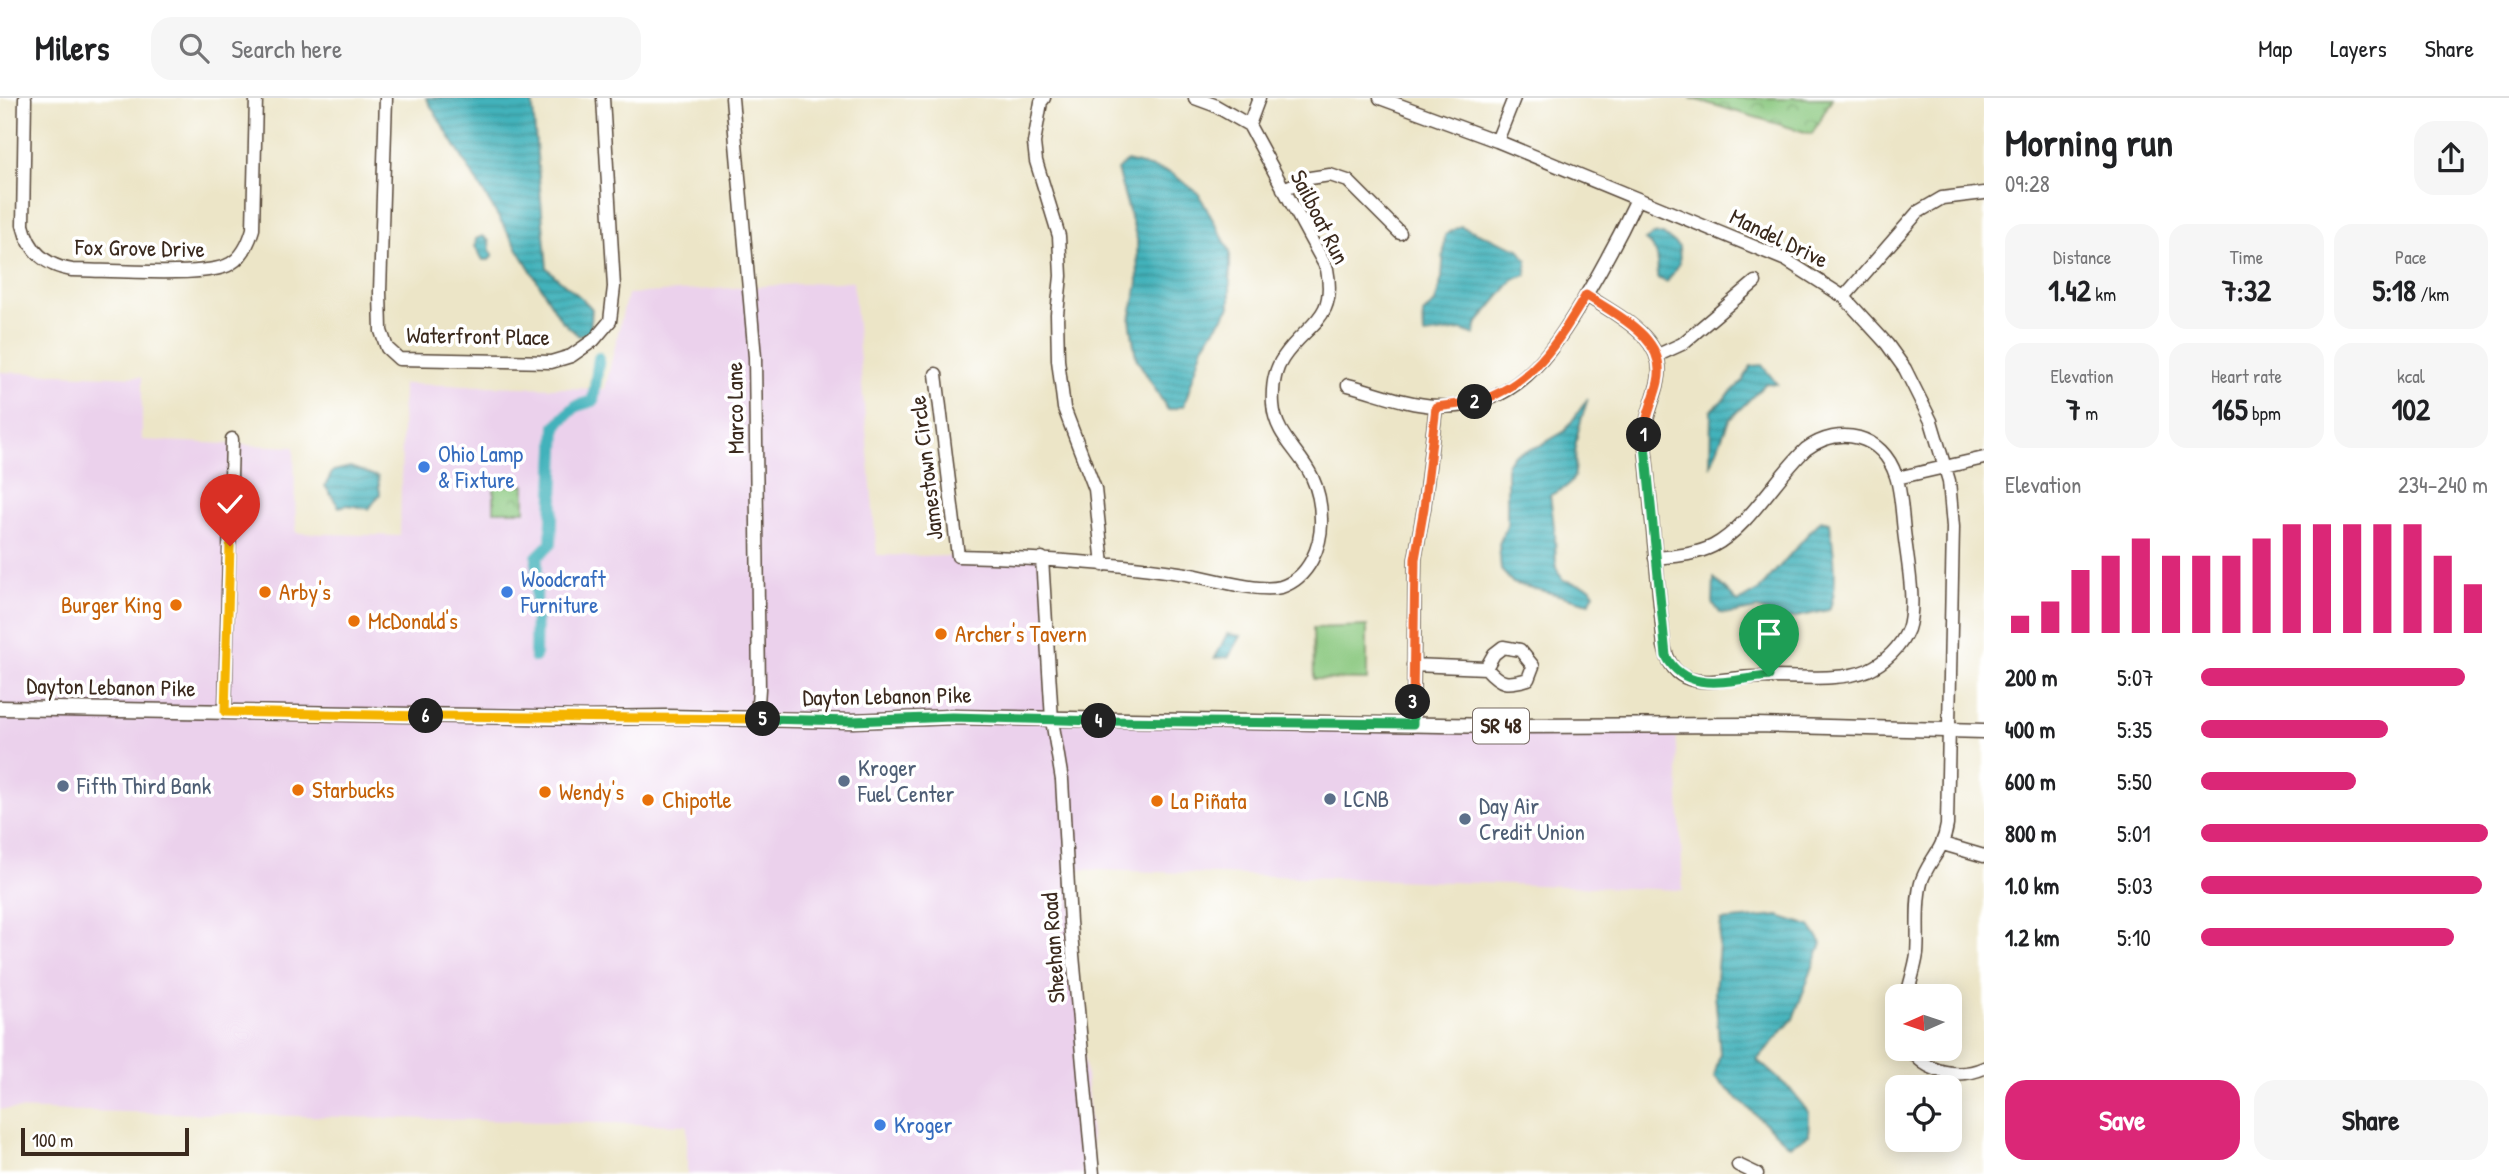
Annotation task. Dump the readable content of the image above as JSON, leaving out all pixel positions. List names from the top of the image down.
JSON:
{
  "streets": {
    "main road": ["Dayton Lebanon Pike", "SR 48"],
    "street": [
      "Sailboat Run",
      "Mandel Drive",
      "Fox Grove Drive",
      "Waterfront Place",
      "Marco Lane",
      "Jamestown Circle",
      "Sheehan Road"
    ]
  },
  "crossings": [
    ["Sailboat Run", "Jamestown Circle"],
    ["Sailboat Run", "Sheehan Road"],
    ["Mandel Drive", "Dayton Lebanon Pike"],
    ["Marco Lane", "Dayton Lebanon Pike"],
    ["Jamestown Circle", "Sheehan Road"],
    ["Dayton Lebanon Pike", "Sheehan Road"]
  ],
  "places": [
    "Ohio Lamp & Fixture",
    "Arby's",
    "Woodcraft Furniture",
    "Burger King",
    "McDonald's",
    "Archer's Tavern",
    "Kroger Fuel Center",
    "Fifth Third Bank",
    "Starbucks",
    "Wendy's",
    "LCNB",
    "Chipotle",
    "La Piñata",
    "Day Air Credit Union",
    "Kroger"
  ],
  "scale_bar": "100 m",
  "north": "left",
  "page": {
    "header": "Milers",
    "search": "Search here",
    "nav": ["Map", "Layers", "Share"],
    "heading": ["Morning run", "09:28"],
    "stats": [
      ["Distance", "1.42 km"],
      ["Time", "7:32"],
      ["Pace", "5:18 /km"],
      ["Elevation", "7 m"],
      ["Heart rate", "165 bpm"],
      ["kcal", "102"]
    ],
    "pins": [
      "2",
      "1",
      "3",
      "6",
      "5",
      "4"
    ],
    "chart": ["Elevation", "234–240 m"],
    "list": [
      {
        "name": "200 m",
        "note": "5:07"
      },
      {
        "name": "400 m",
        "note": "5:35"
      },
      {
        "name": "600 m",
        "note": "5:50"
      },
      {
        "name": "800 m",
        "note": "5:01"
      },
      {
        "name": "1.0 km",
        "note": "5:03"
      },
      {
        "name": "1.2 km",
        "note": "5:10"
      }
    ],
    "buttons": ["Save", "Share"],
    "scale": "100 m"
  }
}
